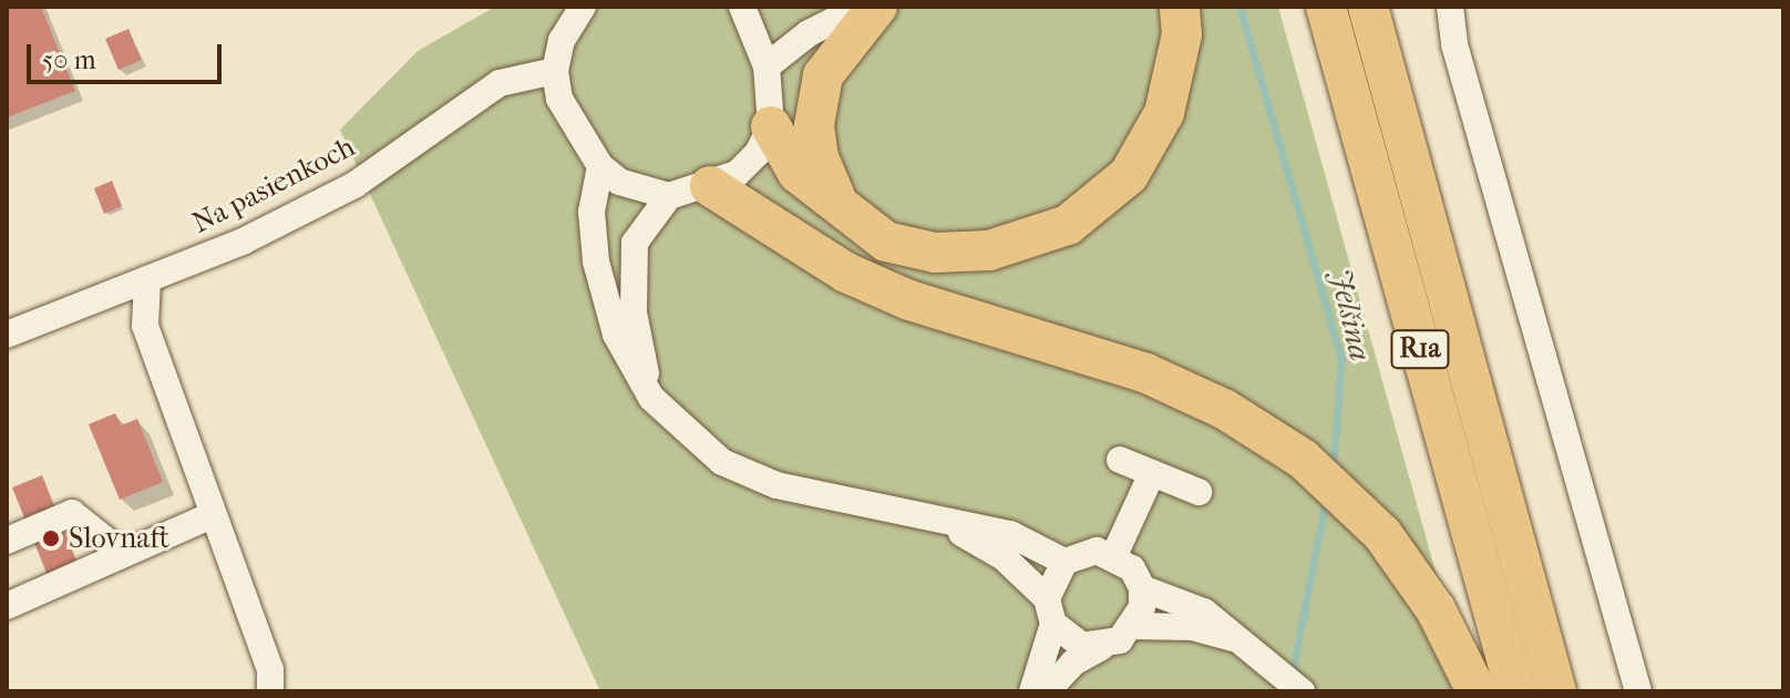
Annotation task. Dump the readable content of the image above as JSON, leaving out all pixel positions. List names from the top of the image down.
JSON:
{
  "streets": {
    "highway": ["R1a"],
    "street": ["Na pasienkoch"]
  },
  "water": ["Jelšina"],
  "places": ["Slovnaft"],
  "scale_bar": "50 m"
}
